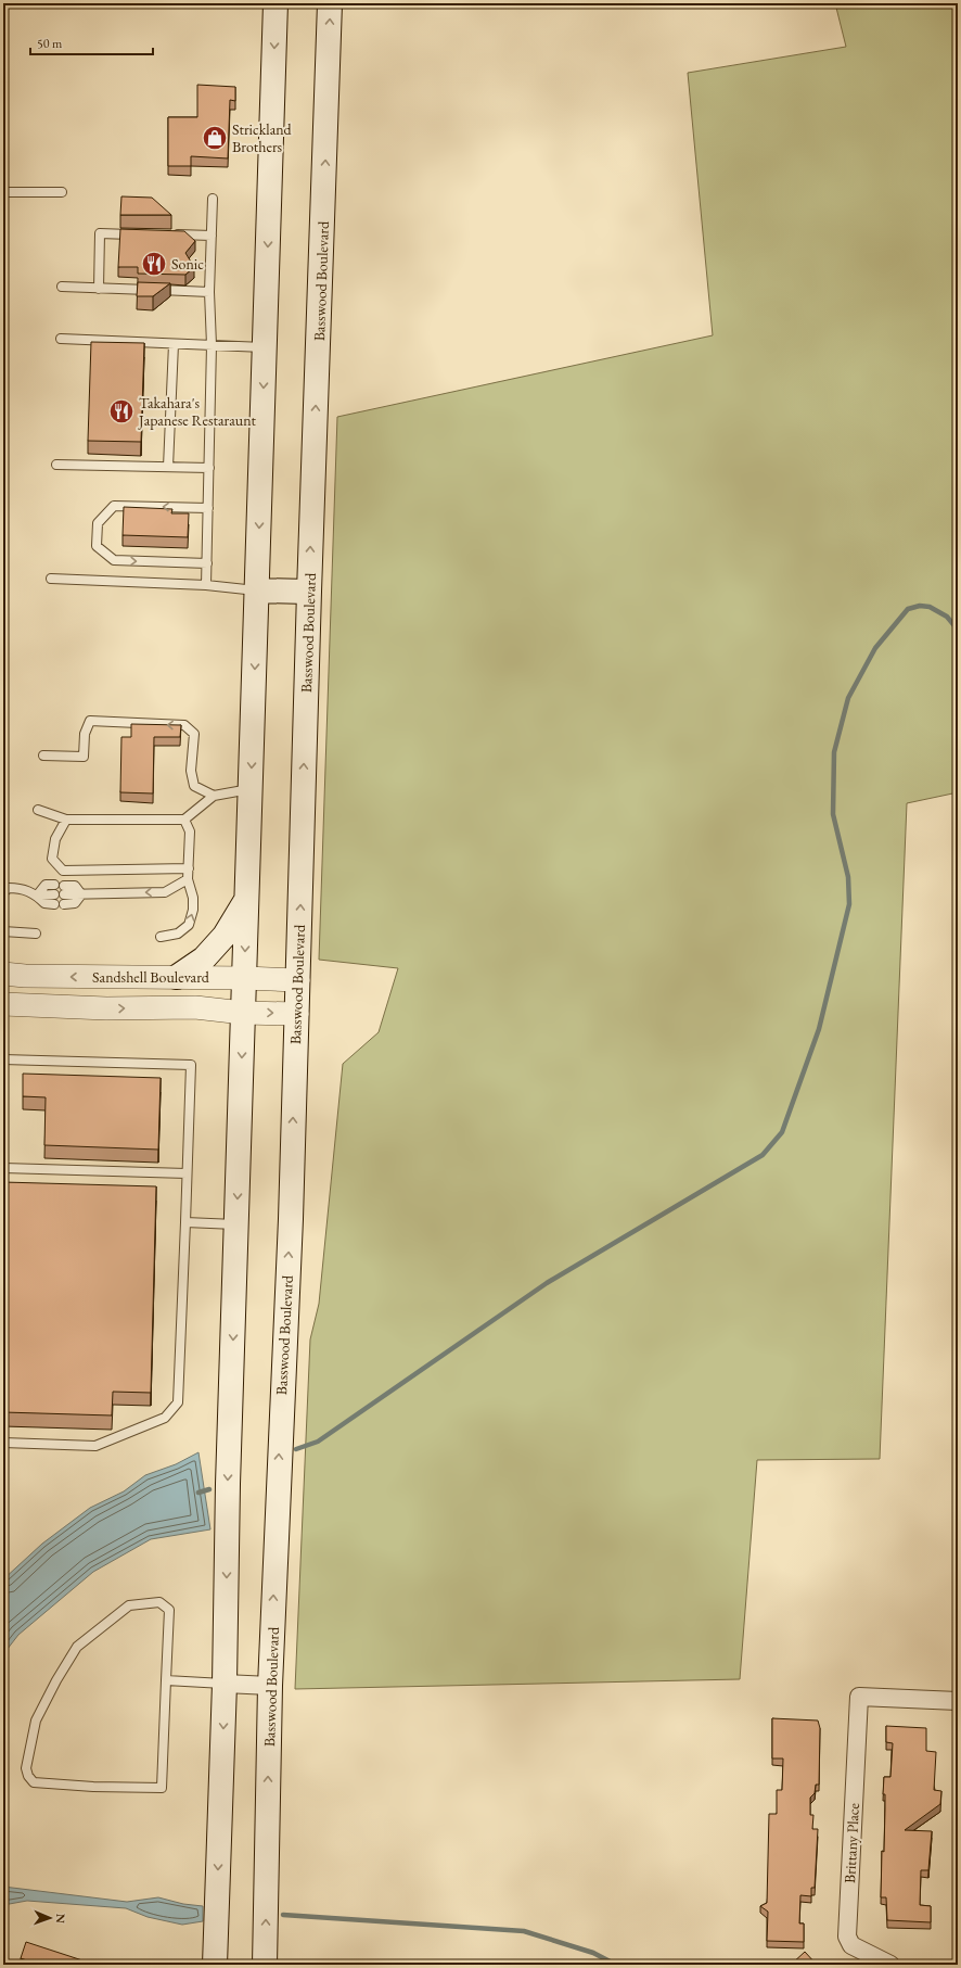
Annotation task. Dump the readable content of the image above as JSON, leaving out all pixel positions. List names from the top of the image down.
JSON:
{
  "streets": {
    "main road": ["Basswood Boulevard"],
    "street": ["Sandshell Boulevard", "Brittany Place"]
  },
  "crossings": [
    ["Basswood Boulevard", "Sandshell Boulevard"]
  ],
  "places": {
    "shop": ["Strickland Brothers"],
    "restaurant": ["Sonic", "Takahara's Japanese Restaraunt"]
  },
  "scale_bar": "50 m",
  "north": "right"
}
